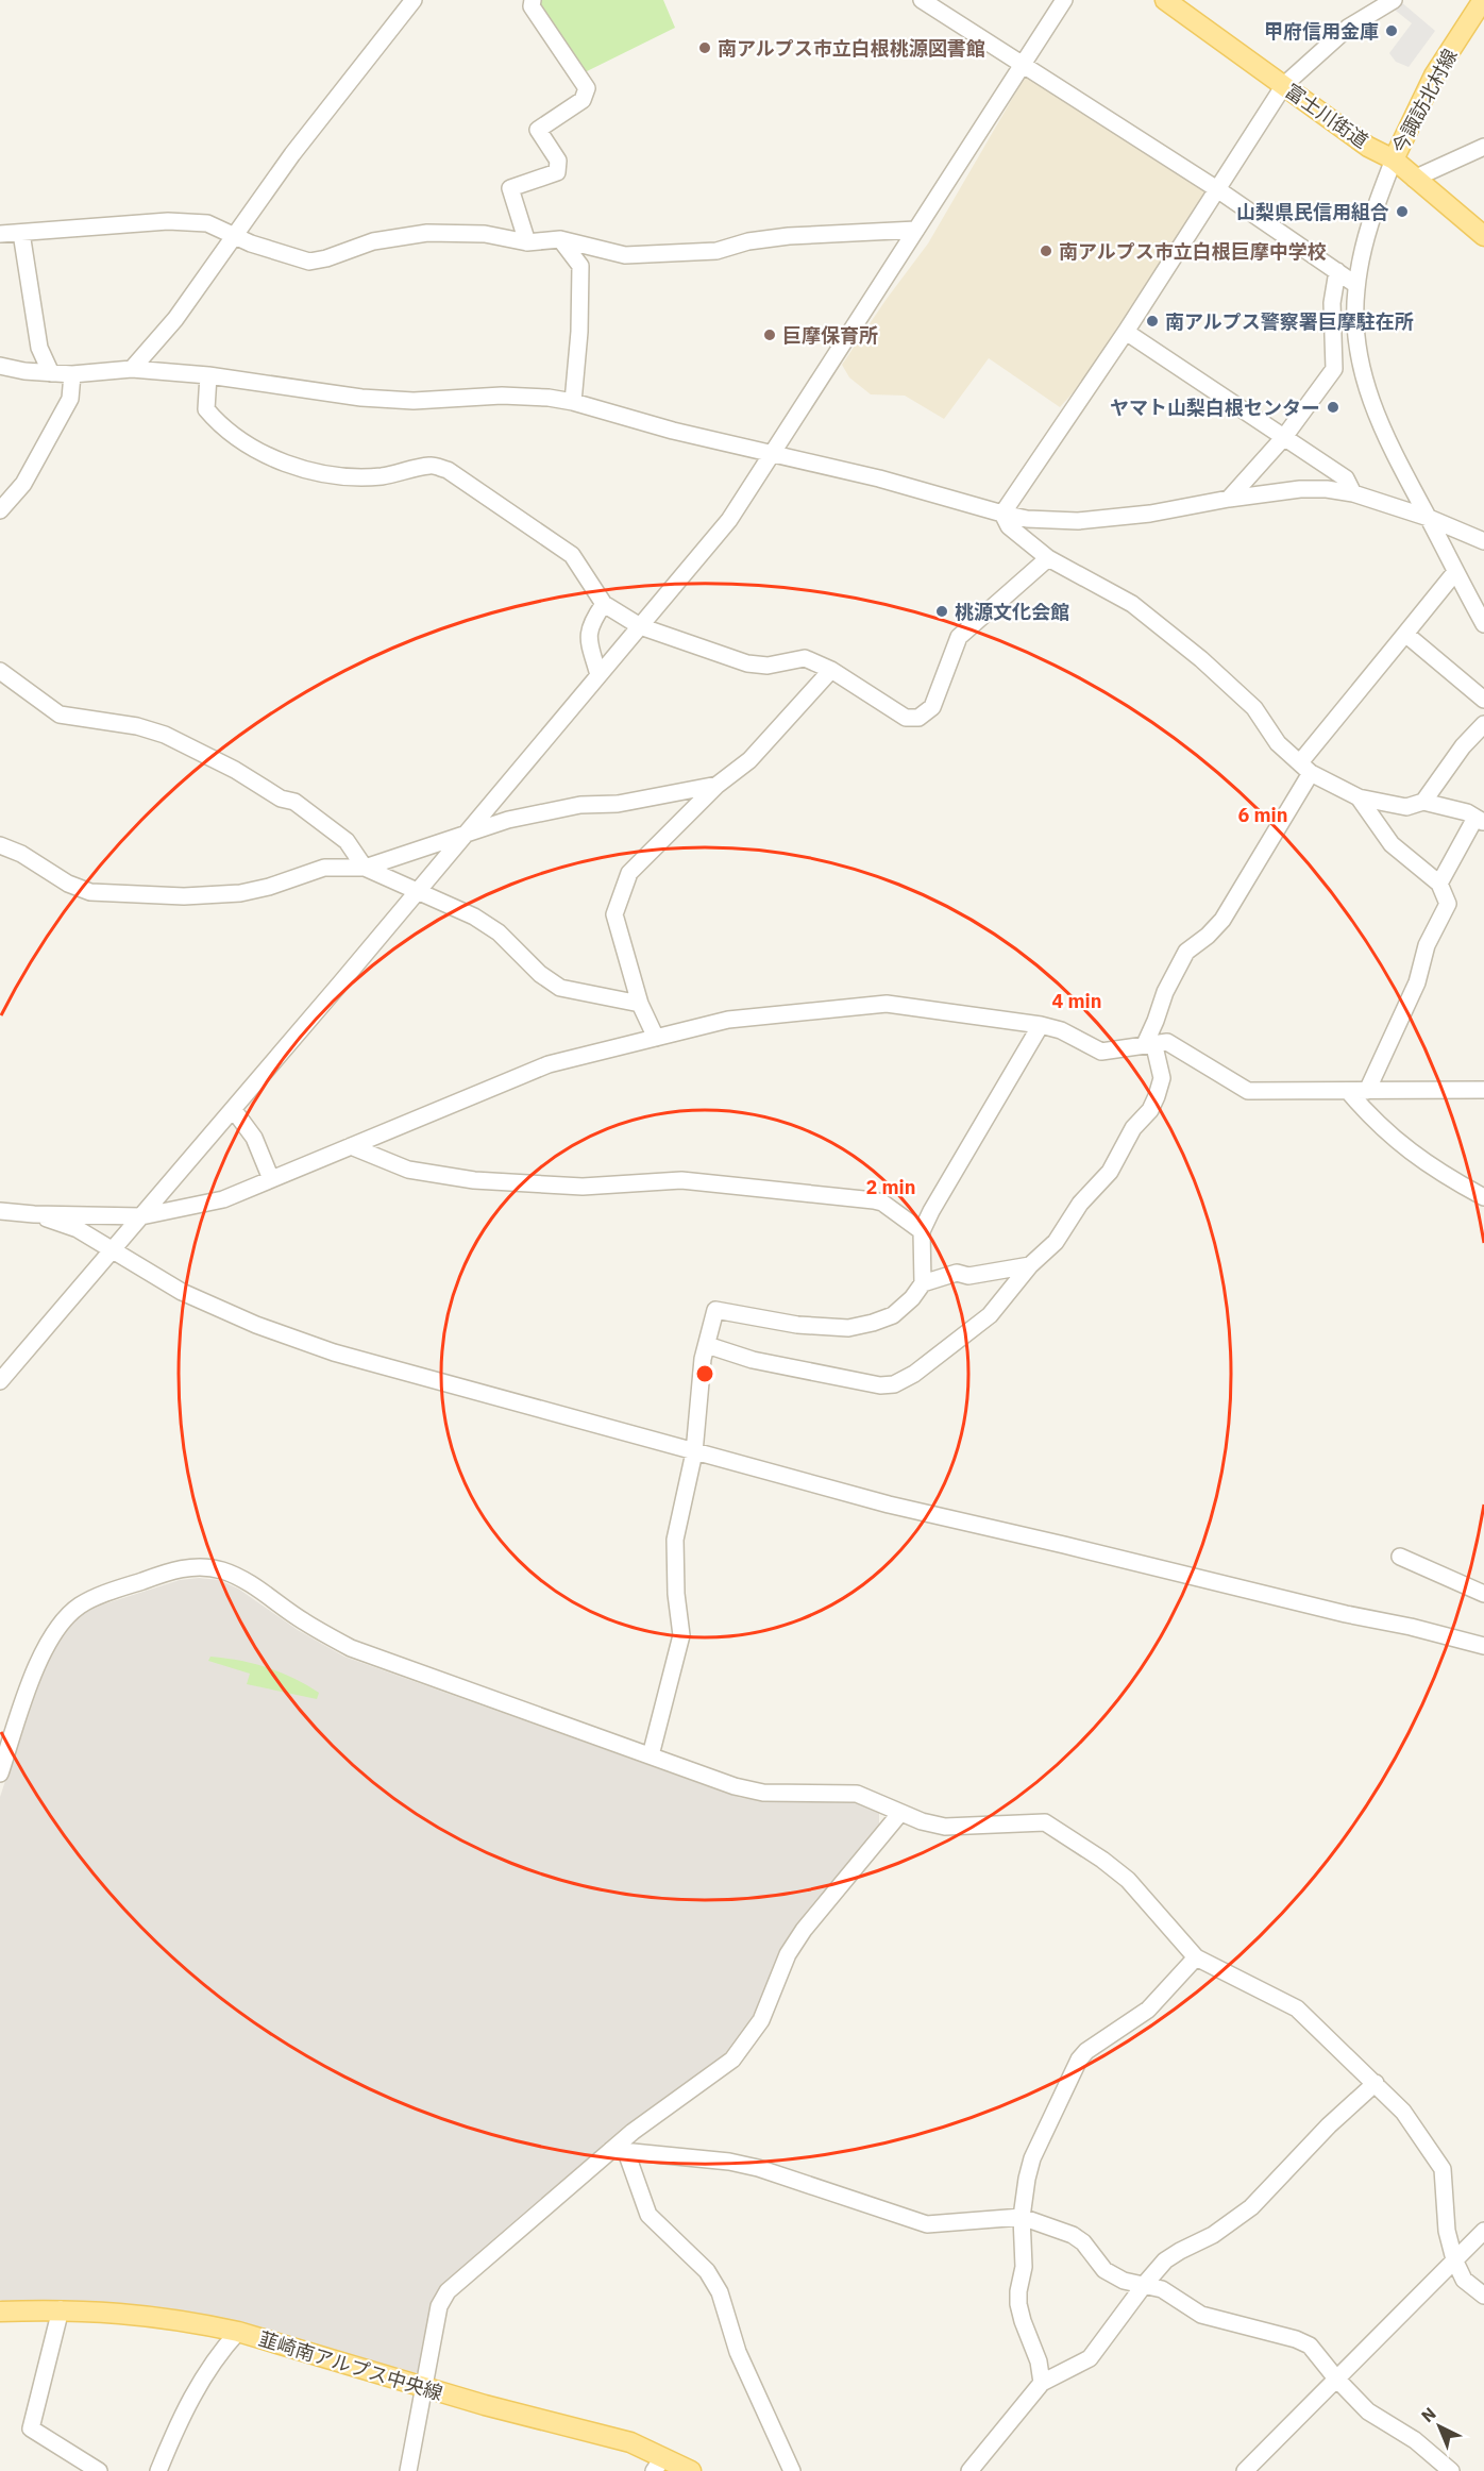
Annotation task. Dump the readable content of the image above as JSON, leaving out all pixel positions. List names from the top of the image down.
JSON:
{
  "streets": {
    "main road": ["今諏訪北村線", "富士川街道", "韮崎南アルプス中央線"]
  },
  "crossings": [
    ["今諏訪北村線", "富士川街道"]
  ],
  "places": [
    "甲府信用金庫",
    "南アルプス市立白根桃源図書館",
    "山梨県民信用組合",
    "南アルプス市立白根巨摩中学校",
    "南アルプス警察署巨摩駐在所",
    "巨摩保育所",
    "ヤマト山梨白根センター",
    "桃源文化会館"
  ],
  "north": "top left",
  "rings": ["6 min", "4 min", "2 min"]
}
